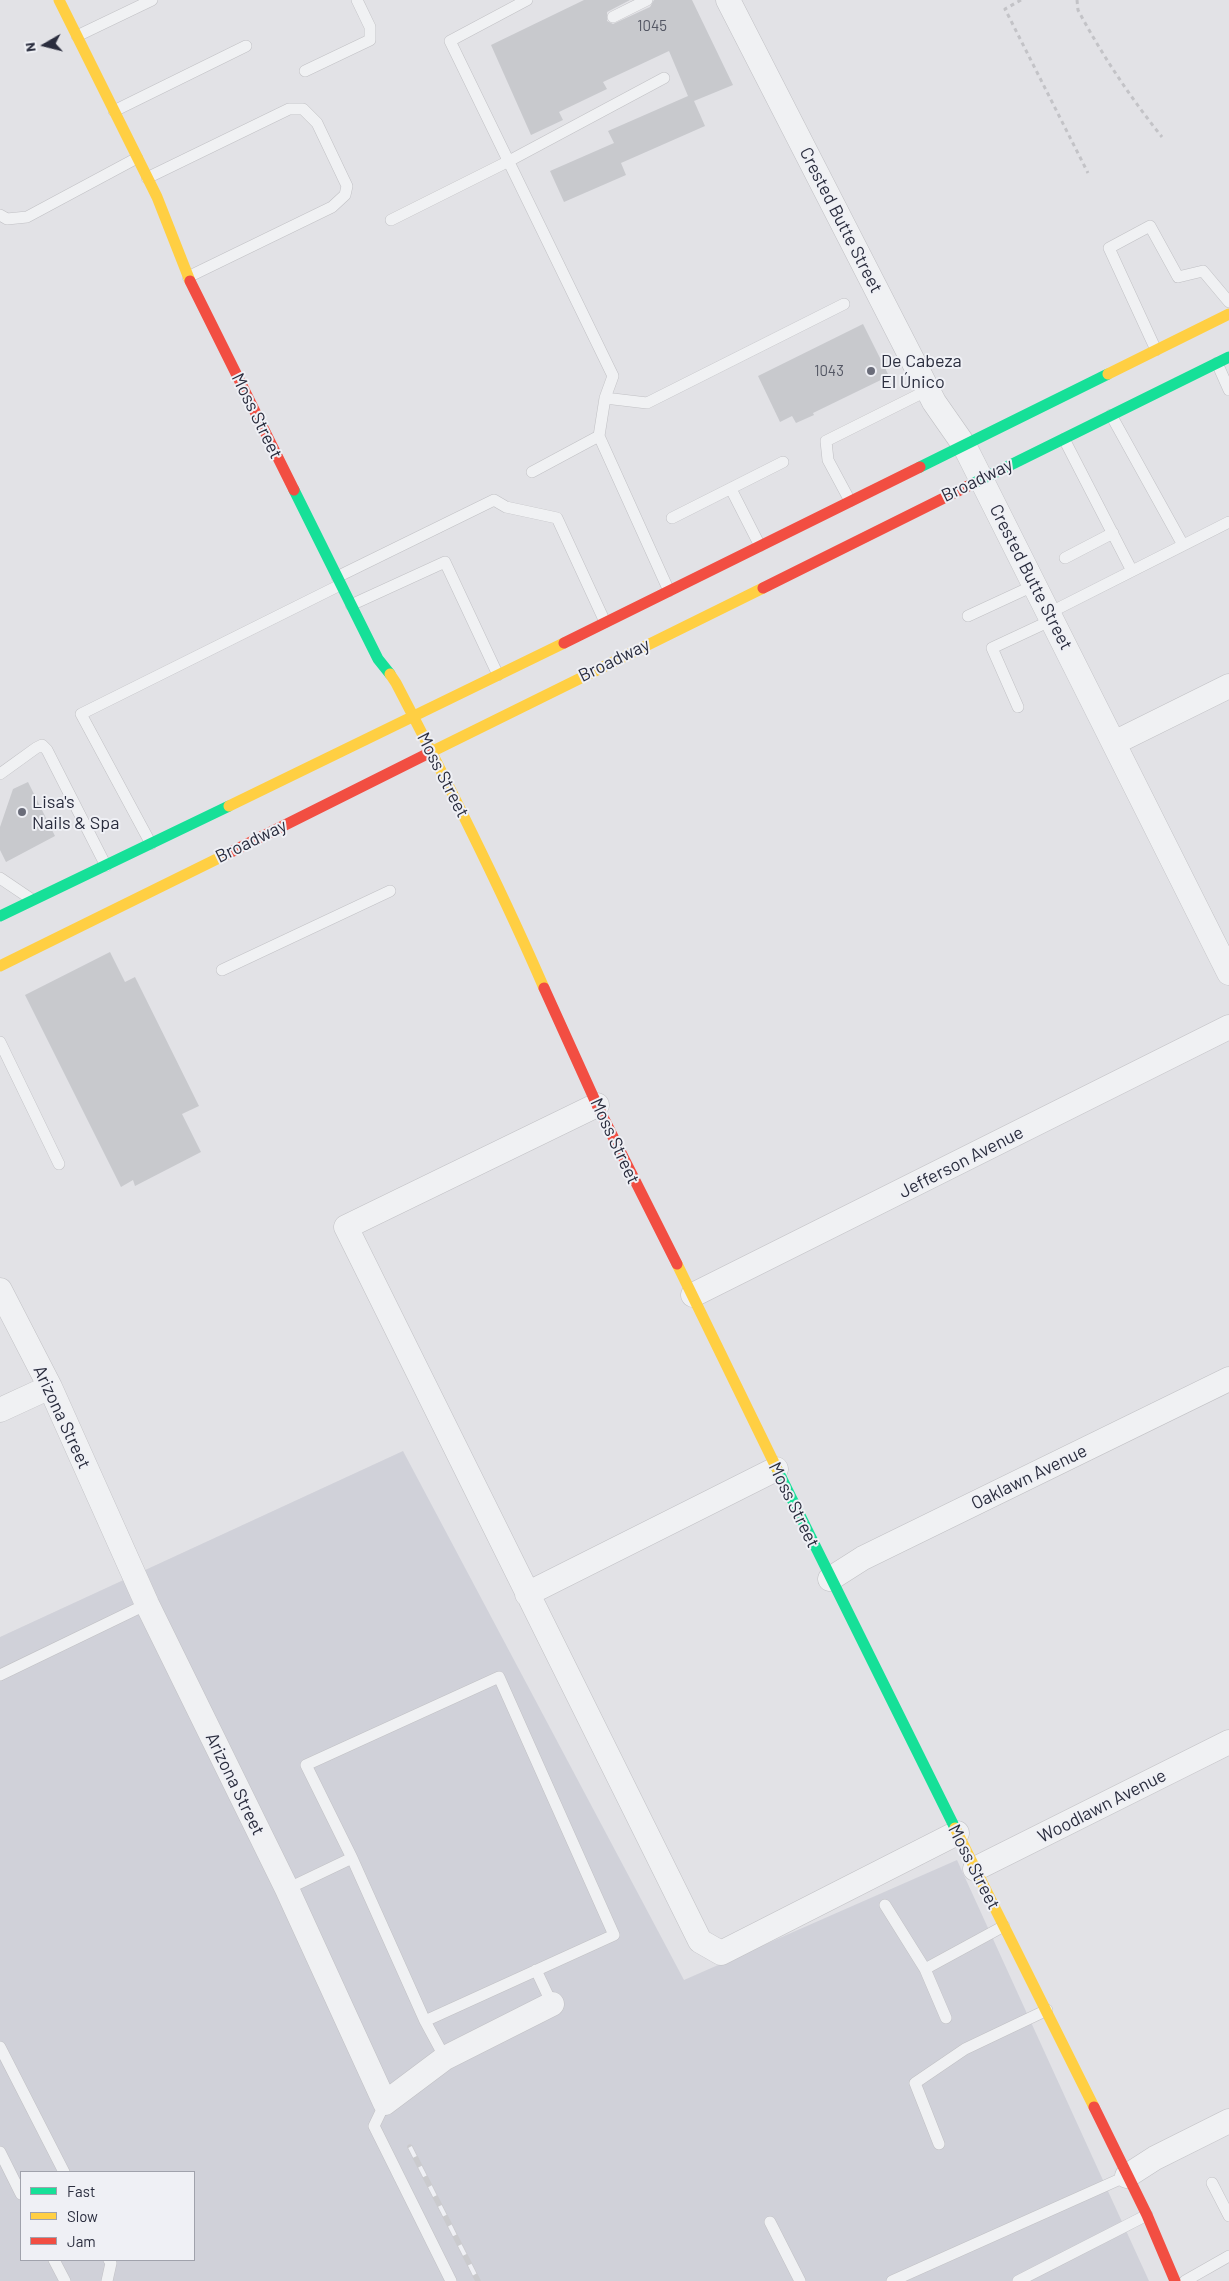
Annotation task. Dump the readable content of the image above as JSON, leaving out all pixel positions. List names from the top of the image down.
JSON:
{
  "streets": {
    "main road": ["Moss Street", "Broadway"],
    "street": [
      "Crested Butte Street",
      "Jefferson Avenue",
      "Arizona Street",
      "Oaklawn Avenue",
      "Woodlawn Avenue"
    ]
  },
  "crossings": [
    ["Crested Butte Street", "Broadway"],
    ["Moss Street", "Broadway"],
    ["Moss Street", "Jefferson Avenue"],
    ["Moss Street", "Oaklawn Avenue"],
    ["Moss Street", "Woodlawn Avenue"]
  ],
  "places": ["De Cabeza El Único", "Lisa's Nails & Spa"],
  "house_numbers": ["1045", "1043"],
  "legend": ["Fast", "Slow", "Jam"],
  "north": "left"
}
